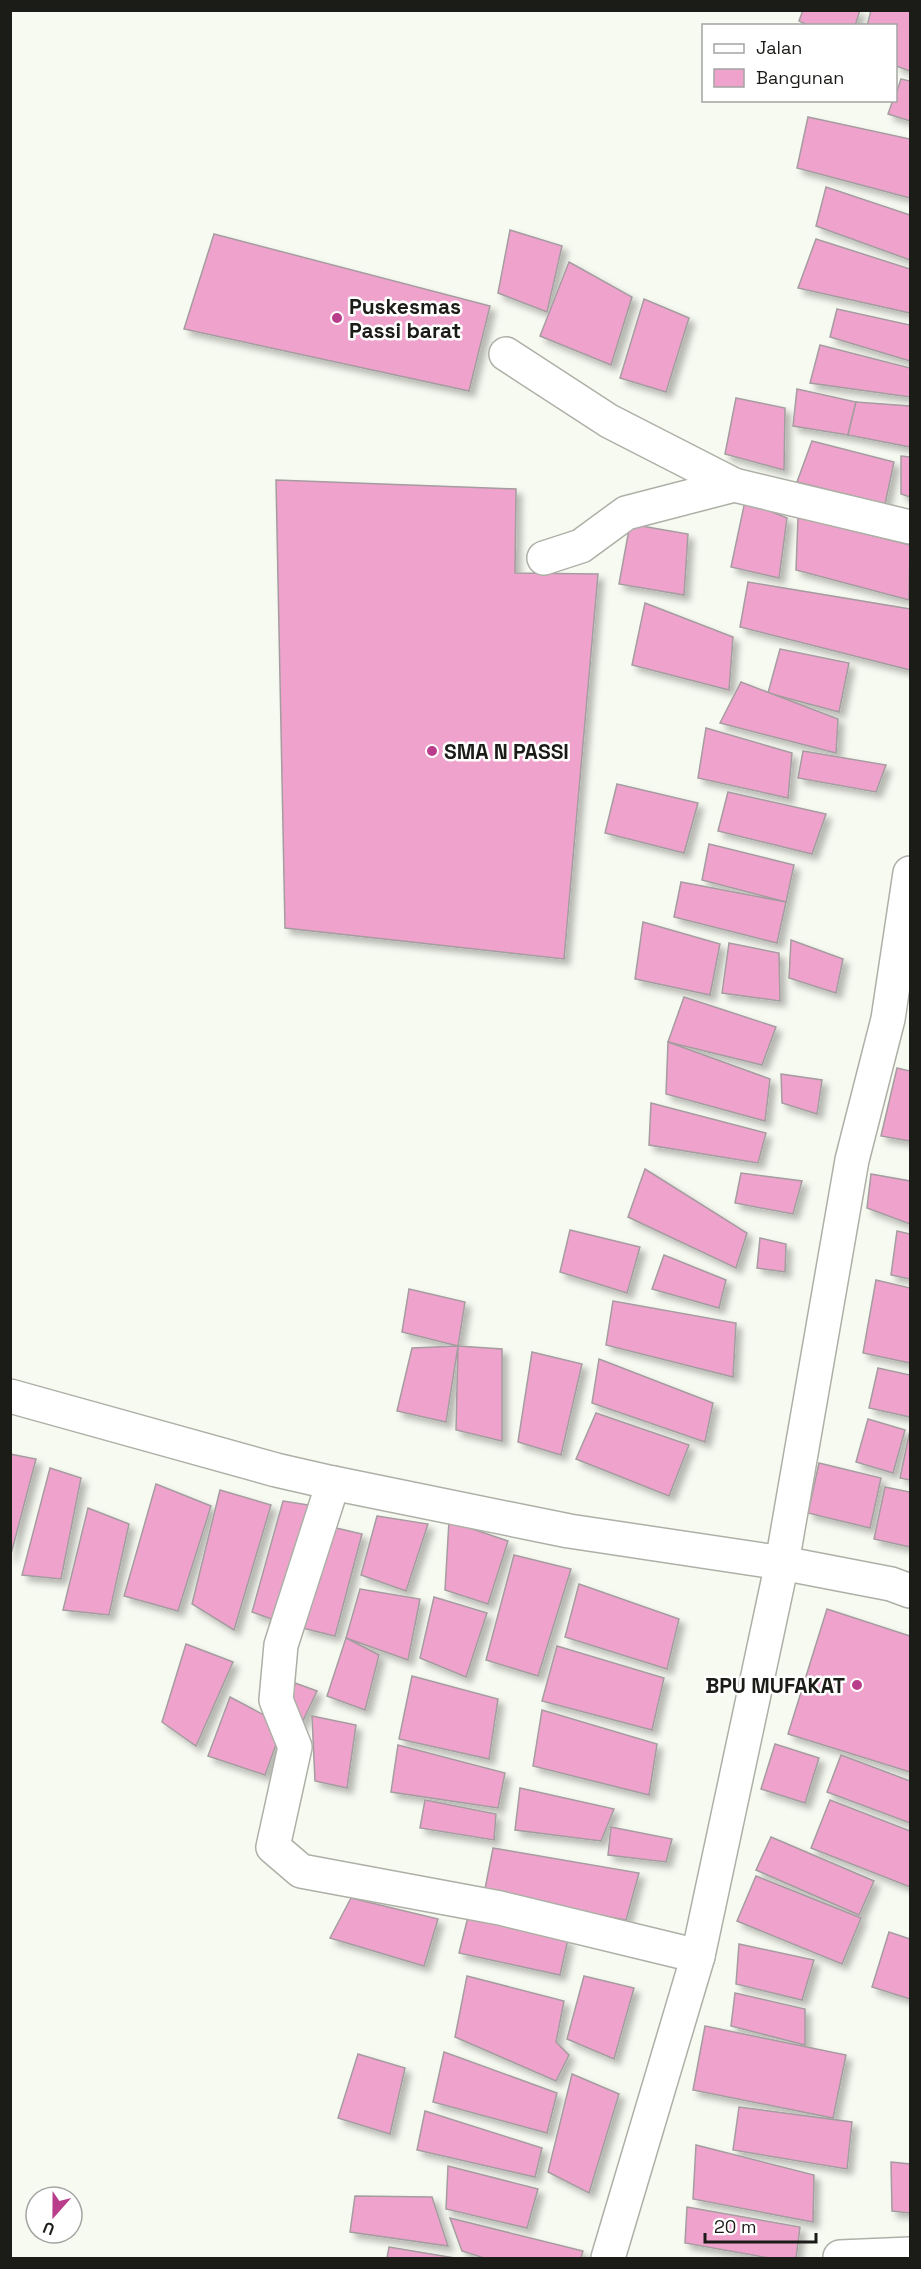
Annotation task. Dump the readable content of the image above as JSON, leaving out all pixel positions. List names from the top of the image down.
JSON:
{
  "places": ["Puskesmas Passi barat", "SMA N PASSI", "BPU MUFAKAT"],
  "legend": ["Jalan", "Bangunan"],
  "scale_bar": "20 m",
  "north": "bottom"
}
